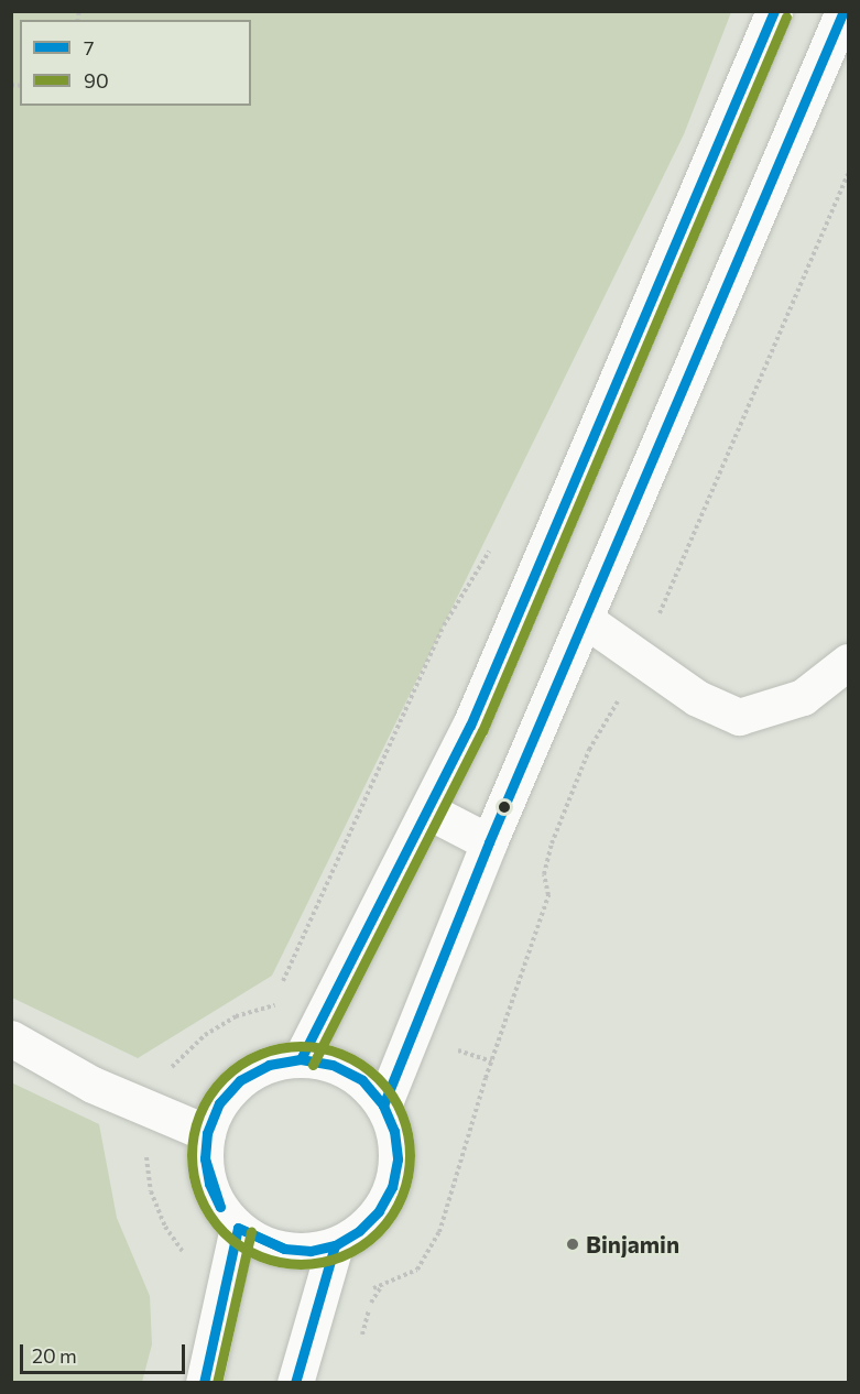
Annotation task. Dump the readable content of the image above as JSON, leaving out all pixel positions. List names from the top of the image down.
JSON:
{
  "places": ["Binjamin"],
  "lines": ["transit line 7", "transit line 90"],
  "legend": ["7", "90"],
  "scale_bar": "20 m"
}
